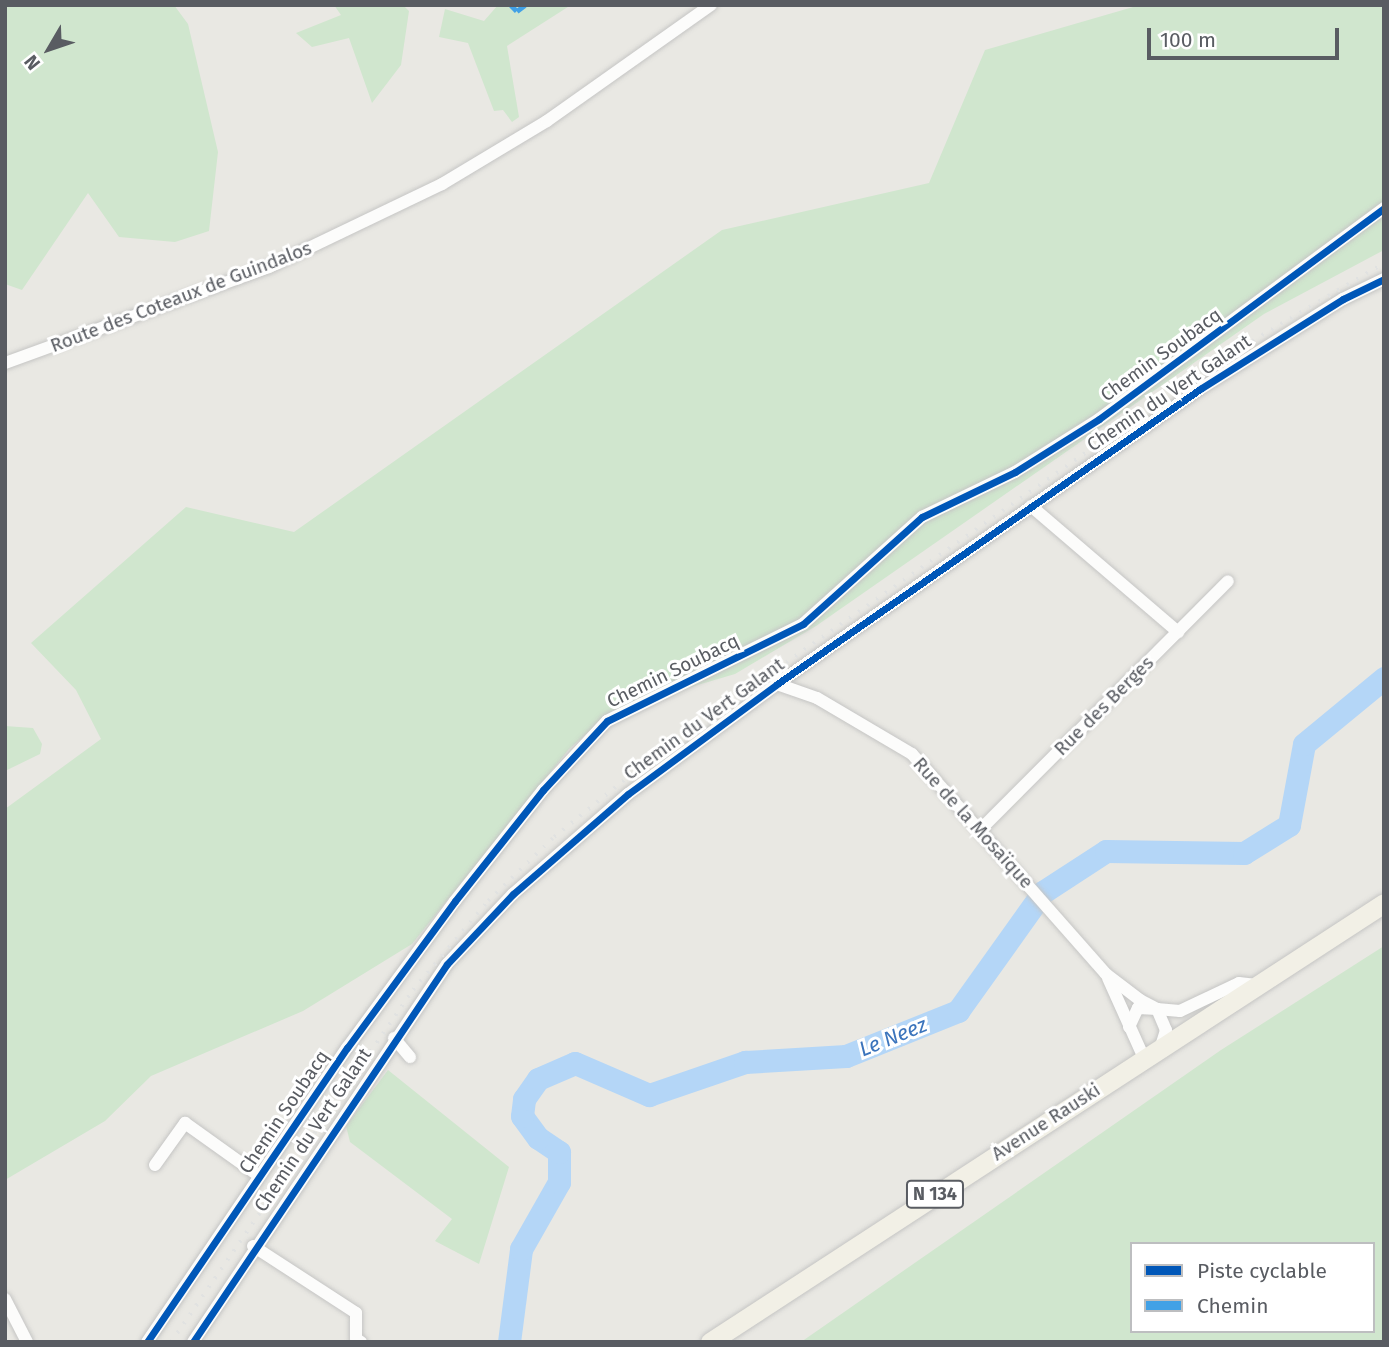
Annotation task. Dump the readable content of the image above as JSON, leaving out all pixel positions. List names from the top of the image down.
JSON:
{
  "streets": {
    "main road": ["Avenue Rauski", "N 134"],
    "street": [
      "Route des Coteaux de Guindalos",
      "Chemin Soubacq",
      "Chemin du Vert Galant",
      "Rue des Berges",
      "Rue de la Mosaïque"
    ]
  },
  "crossings": [
    ["Chemin du Vert Galant", "Rue de la Mosaïque"],
    ["Rue des Berges", "Rue de la Mosaïque"],
    ["Rue de la Mosaïque", "Avenue Rauski"]
  ],
  "water": ["Le Neez"],
  "legend": ["Piste cyclable", "Chemin"],
  "scale_bar": "100 m",
  "north": "bottom left"
}
